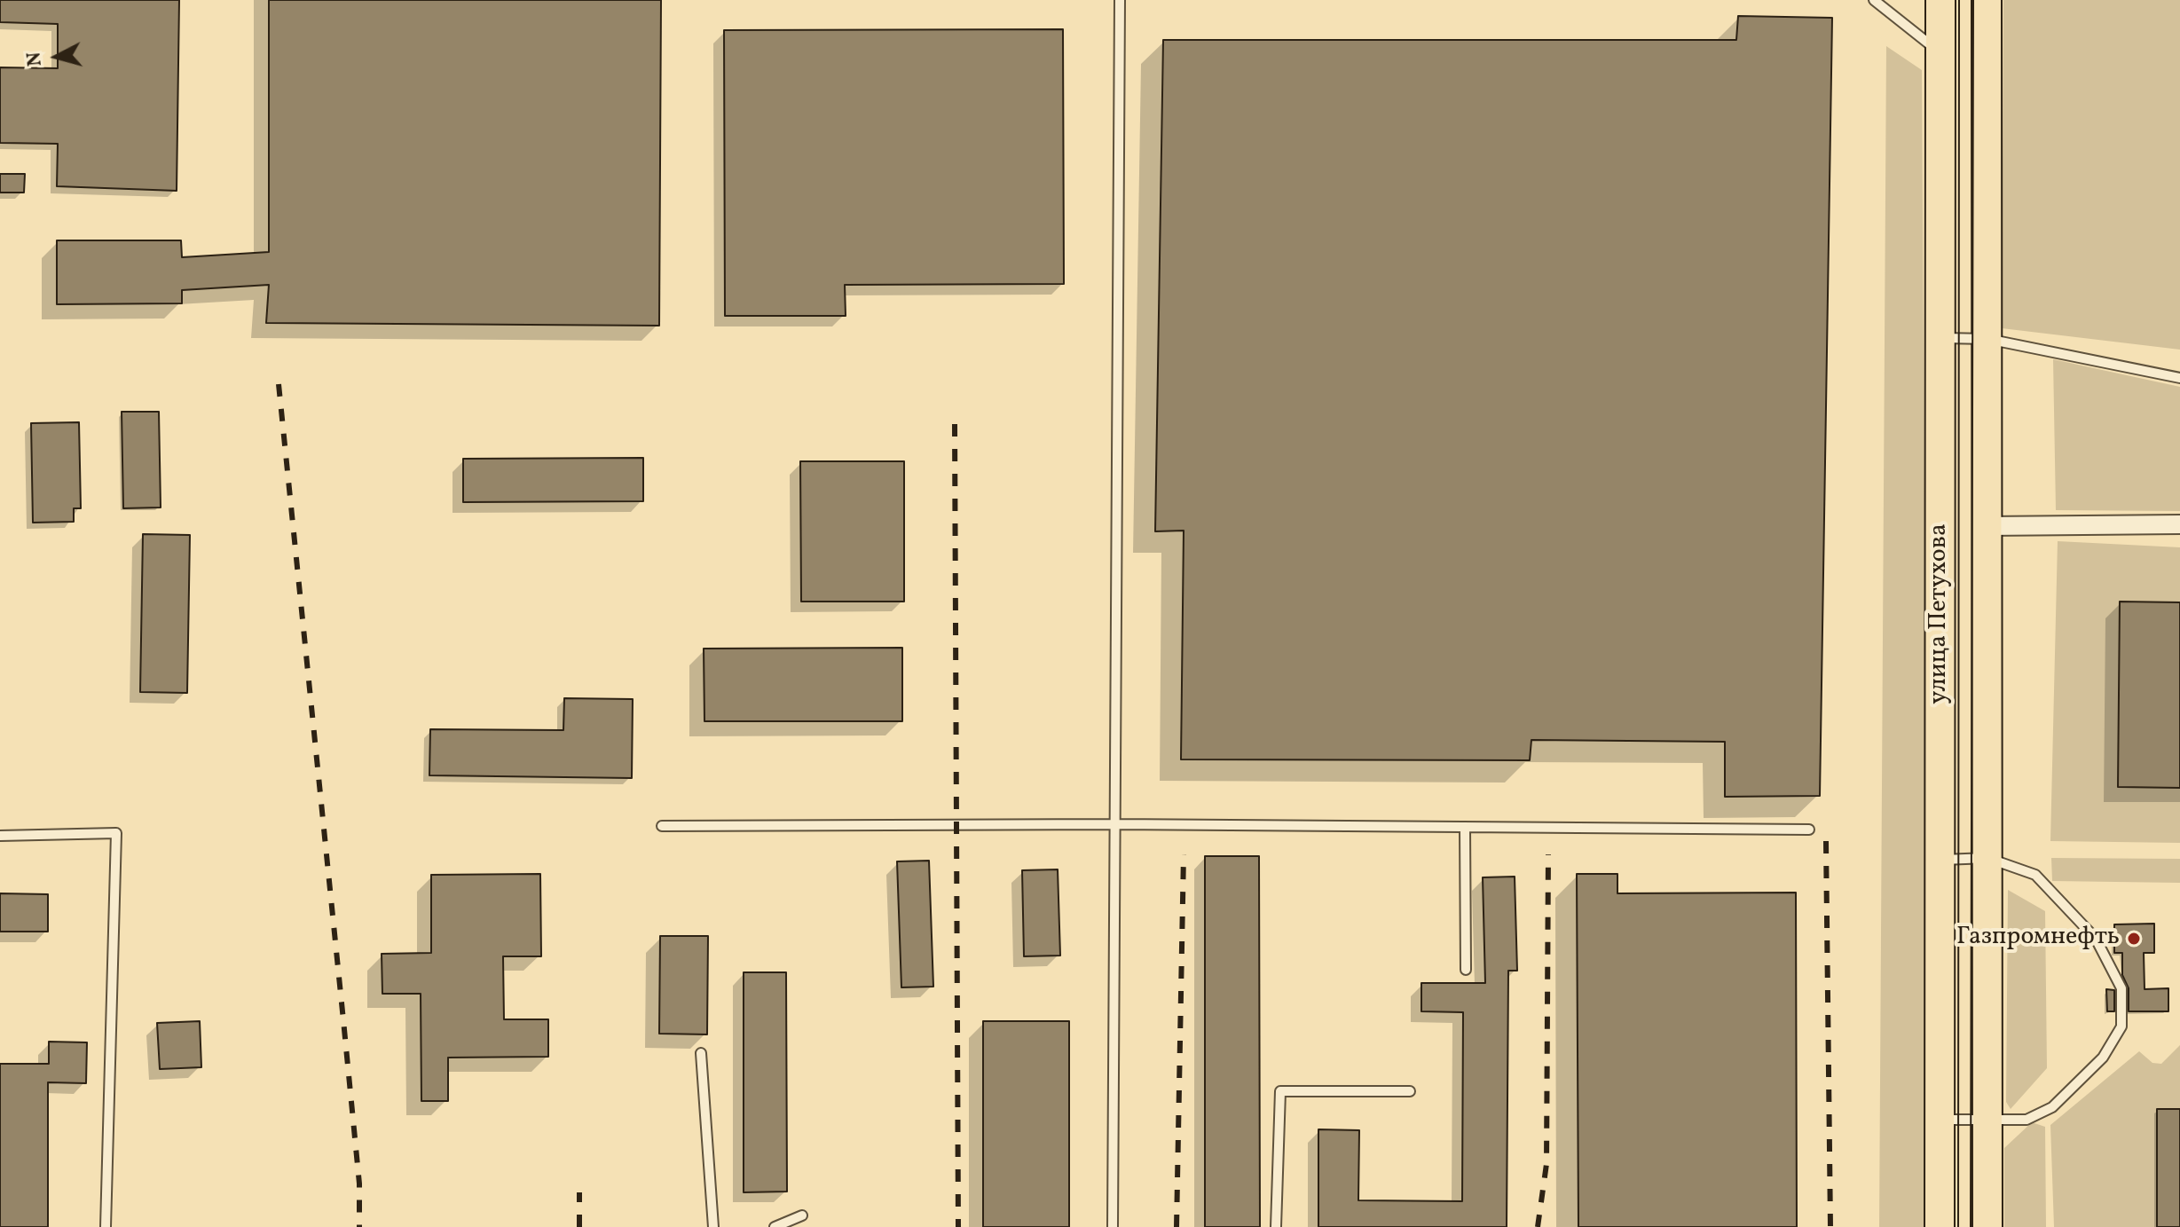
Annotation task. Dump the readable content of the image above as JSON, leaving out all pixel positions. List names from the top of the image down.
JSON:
{
  "streets": {
    "highway": ["улица Петухова"]
  },
  "places": ["Газпромнефть"],
  "north": "left"
}
